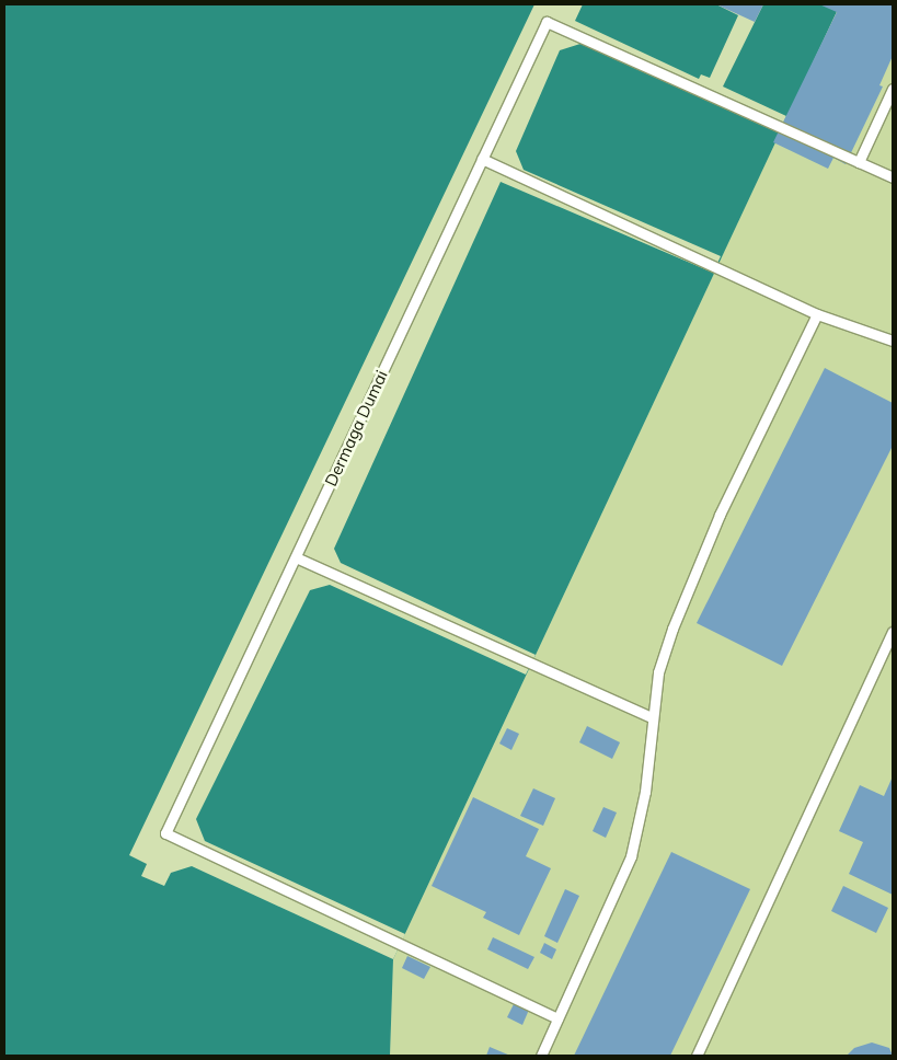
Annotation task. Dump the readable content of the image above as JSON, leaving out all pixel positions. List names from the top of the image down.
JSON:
{
  "streets": {
    "lane": ["Dermaga Dumai"]
  }
}
